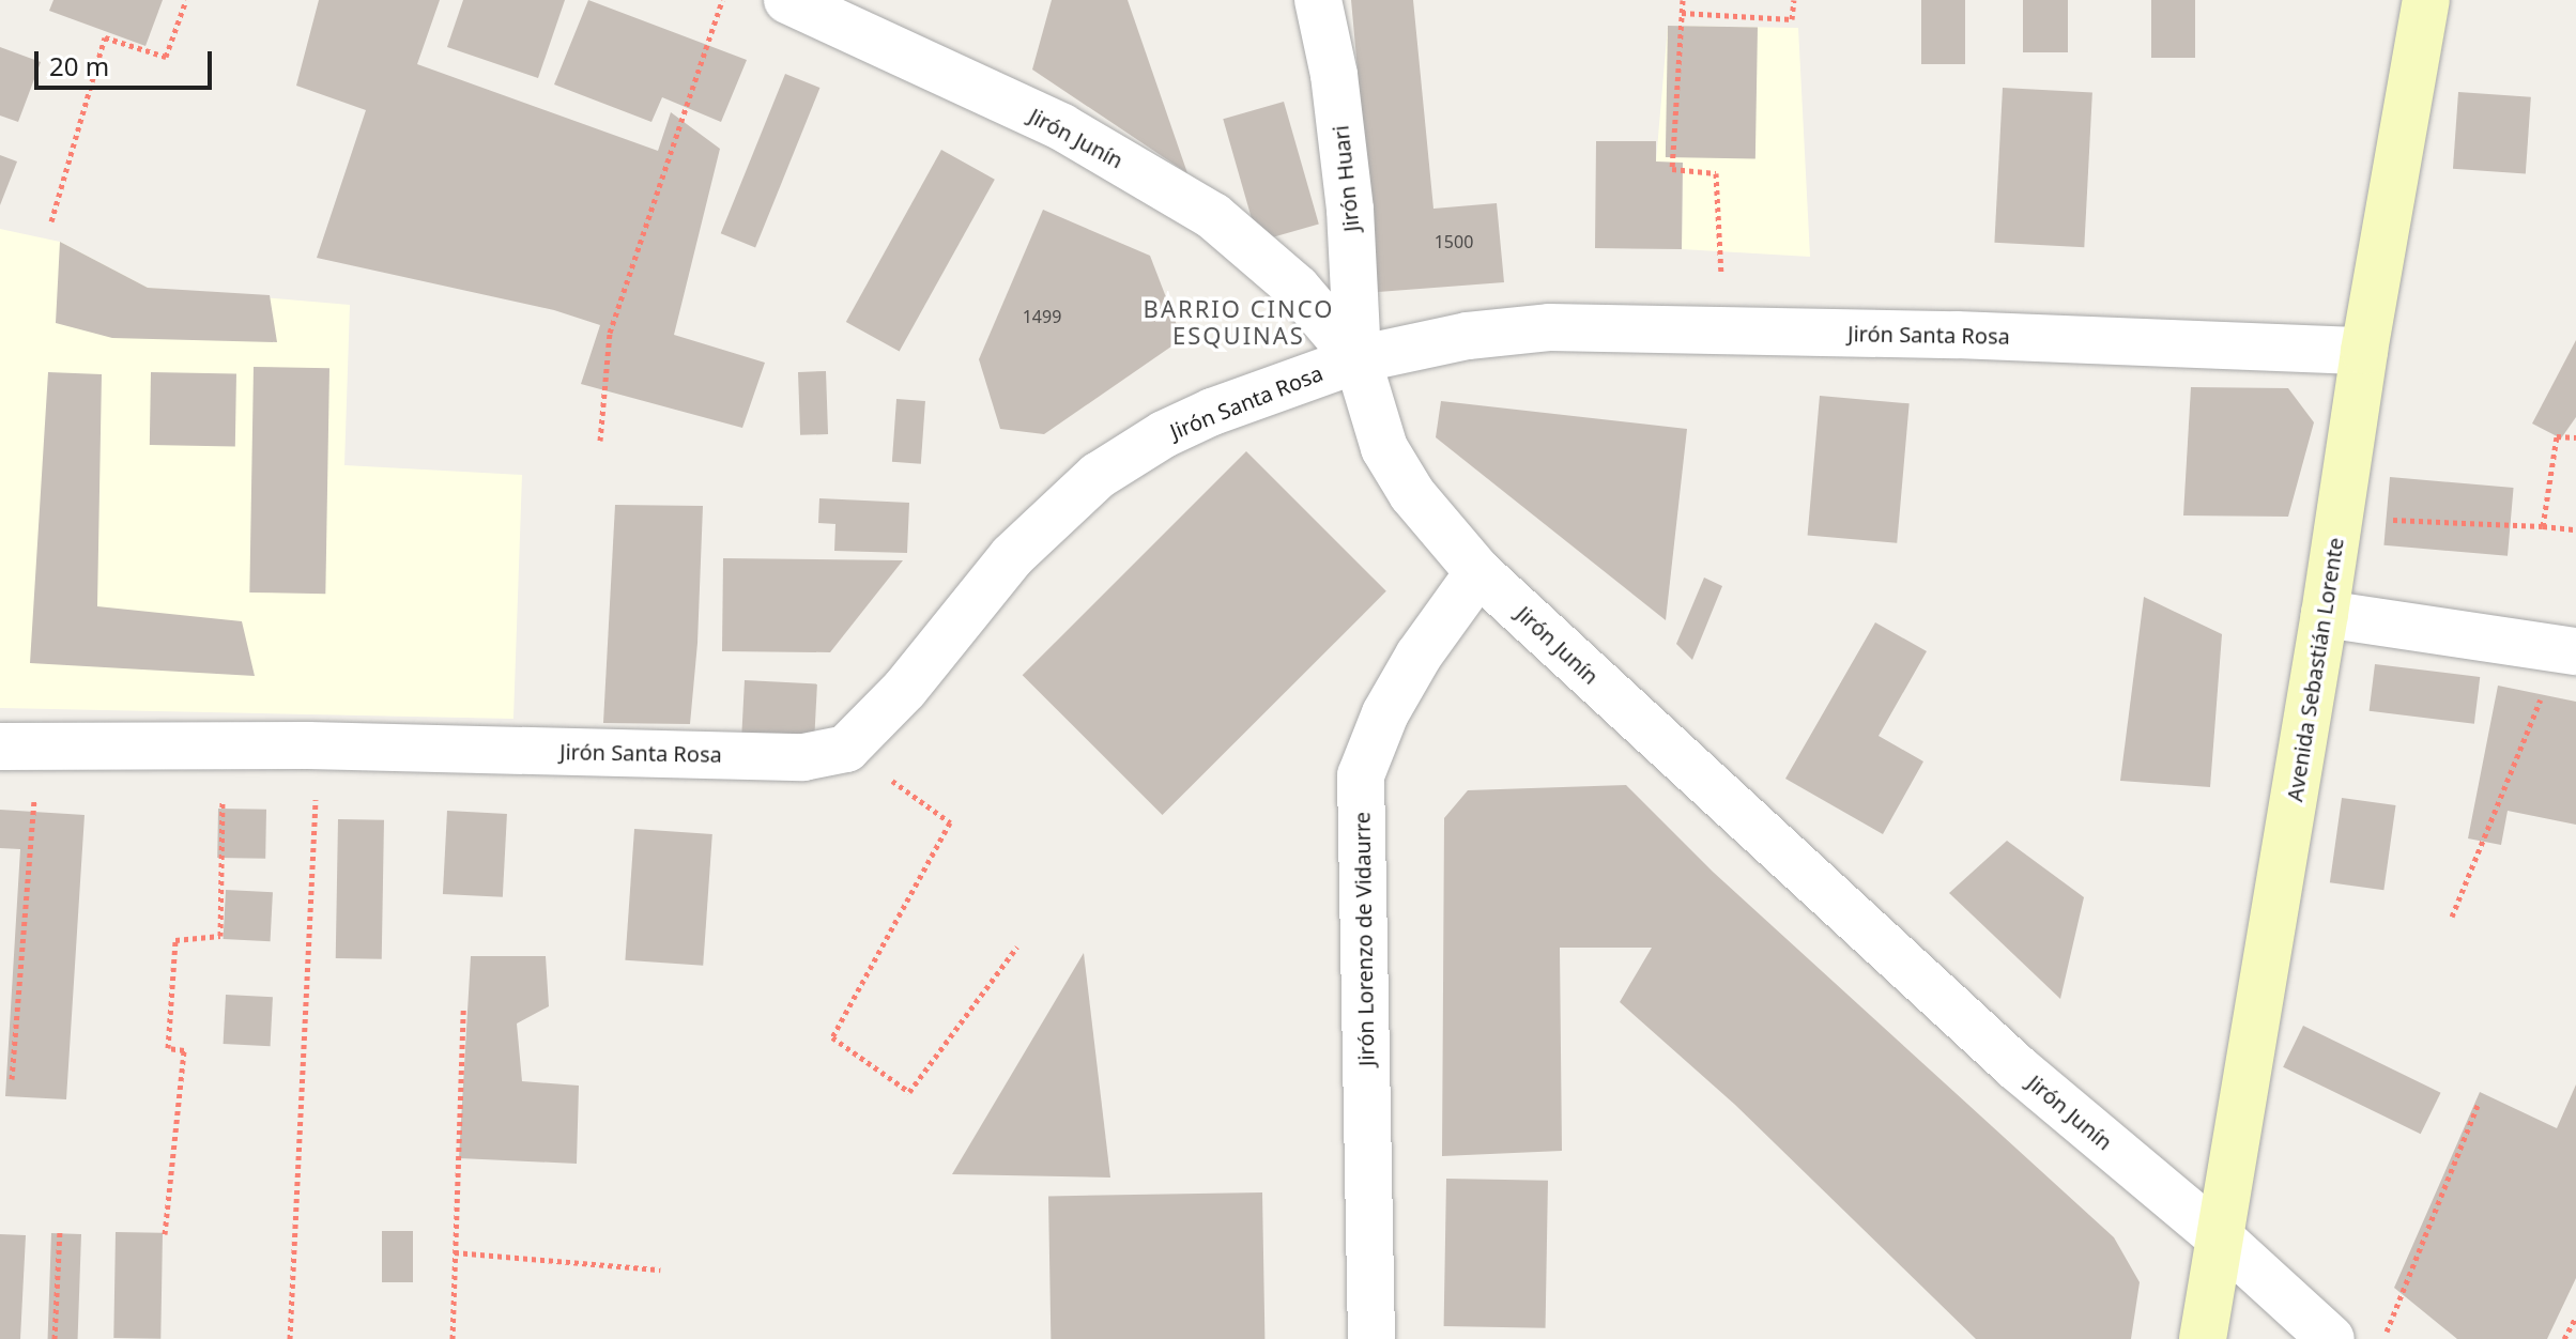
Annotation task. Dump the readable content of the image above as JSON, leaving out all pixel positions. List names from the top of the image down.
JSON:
{
  "streets": {
    "main road": ["Avenida Sebastián Lorente"],
    "street": [
      "Jirón Junín",
      "Jirón Huari",
      "Jirón Santa Rosa",
      "Jirón Lorenzo de Vidaurre"
    ]
  },
  "crossings": [
    ["Jirón Junín", "Jirón Huari"],
    ["Jirón Junín", "Jirón Santa Rosa"],
    ["Jirón Junín", "Avenida Sebastián Lorente"],
    ["Jirón Junín", "Jirón Lorenzo de Vidaurre"],
    ["Jirón Huari", "Jirón Santa Rosa"],
    ["Jirón Santa Rosa", "Avenida Sebastián Lorente"]
  ],
  "districts": ["BARRIO CINCO ESQUINAS"],
  "house_numbers": ["1500", "1499"],
  "scale_bar": "20 m"
}
